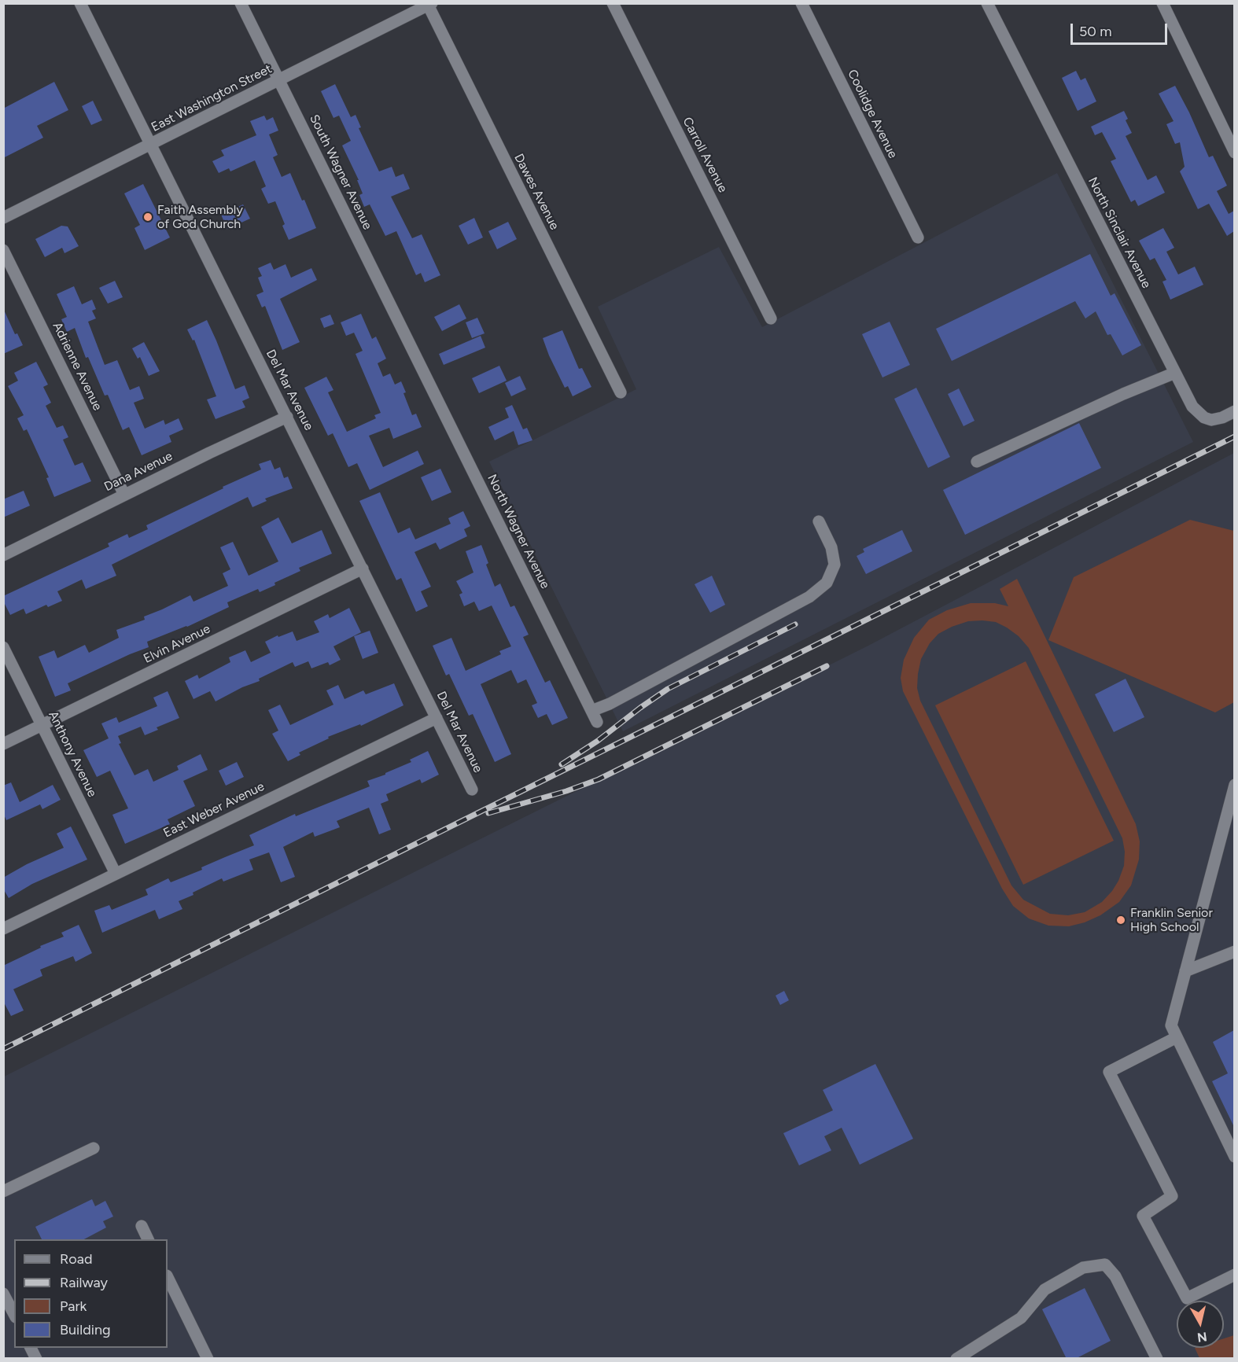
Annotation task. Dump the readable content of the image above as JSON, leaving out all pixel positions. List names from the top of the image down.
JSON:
{
  "streets": {
    "street": [
      "East Washington Street",
      "Coolidge Avenue",
      "Carroll Avenue",
      "South Wagner Avenue",
      "Dawes Avenue",
      "North Sinclair Avenue",
      "Adrienne Avenue",
      "Del Mar Avenue",
      "Dana Avenue",
      "North Wagner Avenue",
      "Elvin Avenue",
      "Anthony Avenue",
      "East Weber Avenue"
    ]
  },
  "crossings": [
    ["East Washington Street", "South Wagner Avenue"],
    ["East Washington Street", "Dawes Avenue"],
    ["East Washington Street", "Del Mar Avenue"],
    ["South Wagner Avenue", "North Wagner Avenue"],
    ["Adrienne Avenue", "Dana Avenue"],
    ["Del Mar Avenue", "Dana Avenue"],
    ["Del Mar Avenue", "Elvin Avenue"],
    ["Del Mar Avenue", "East Weber Avenue"],
    ["Elvin Avenue", "Anthony Avenue"],
    ["Anthony Avenue", "East Weber Avenue"]
  ],
  "places": ["Faith Assembly of God Church", "Franklin Senior High School"],
  "legend": [
    "Road",
    "Railway",
    "Park",
    "Building"
  ],
  "scale_bar": "50 m",
  "north": "bottom"
}
